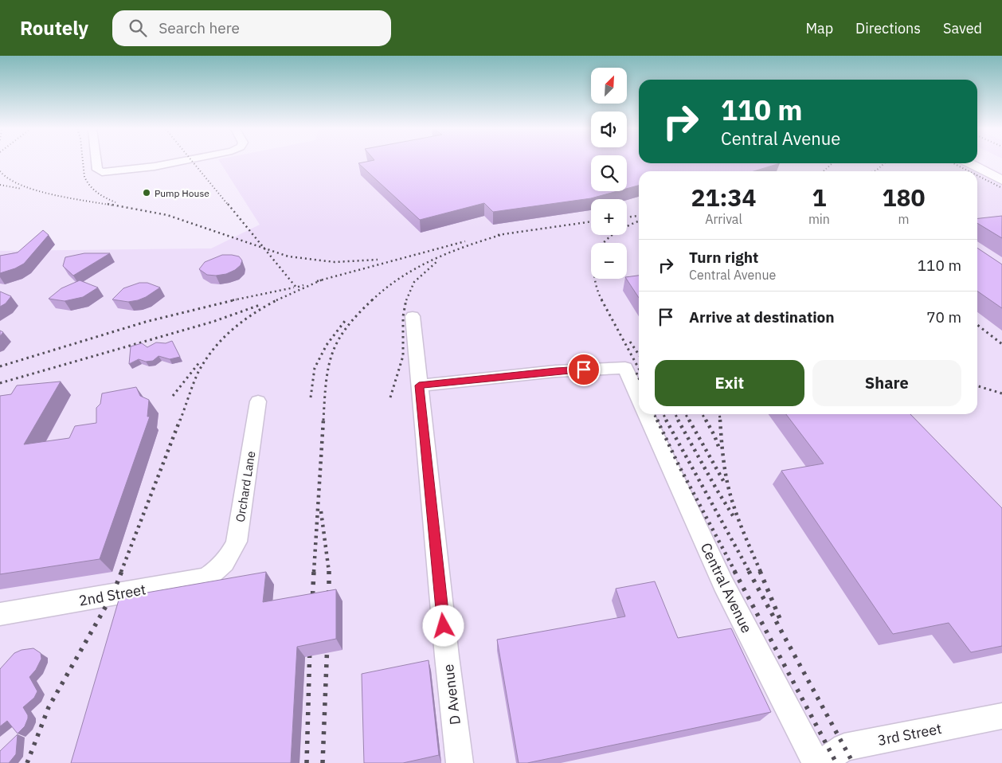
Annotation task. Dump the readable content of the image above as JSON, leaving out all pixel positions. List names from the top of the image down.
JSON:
{
  "streets": {
    "street": [
      "Orchard Lane",
      "Central Avenue",
      "2nd Street",
      "D Avenue",
      "3rd Street"
    ]
  },
  "crossings": [
    ["Orchard Lane", "2nd Street"],
    ["Central Avenue", "D Avenue"]
  ],
  "places": ["Pump House"],
  "north": "top right",
  "page": {
    "header": "Routely",
    "search": "Search here",
    "nav": ["Map", "Directions", "Saved"],
    "map_buttons": ["+", "−"],
    "turn": ["110 m", "Central Avenue"],
    "eta": [
      "21:34",
      "Arrival",
      "1",
      "min",
      "180",
      "m"
    ],
    "list": [
      {
        "name": "Turn right",
        "note": "Central Avenue",
        "value": "110 m"
      },
      {
        "name": "Arrive at destination",
        "value": "70 m"
      }
    ],
    "buttons": ["Exit", "Share"]
  }
}
